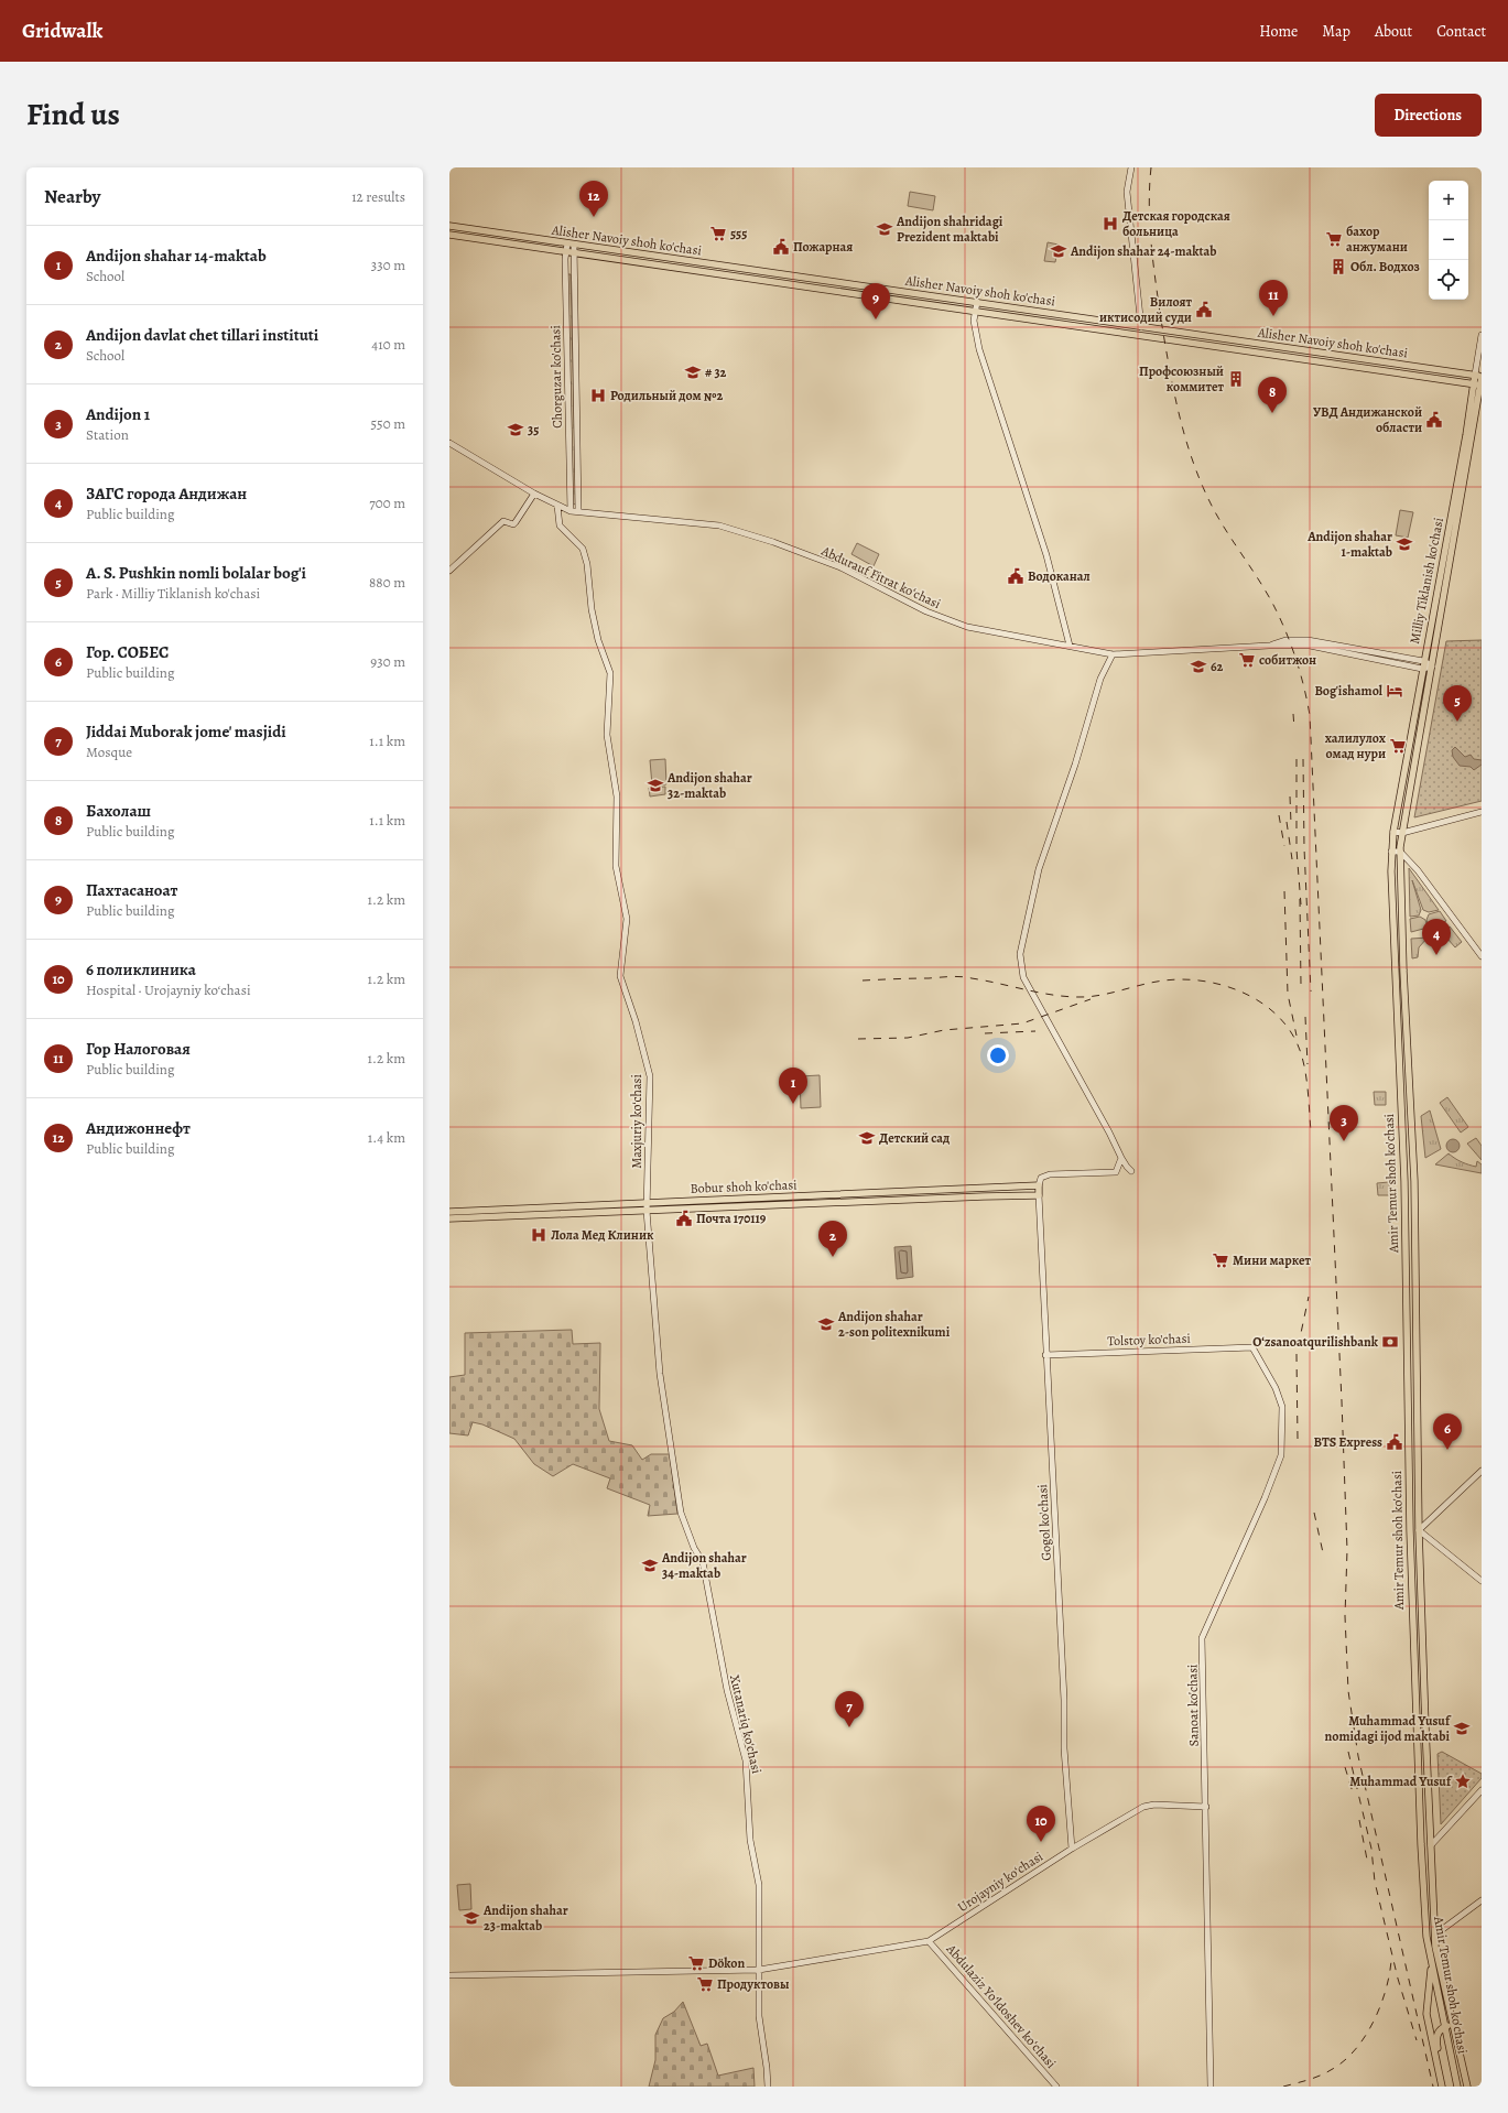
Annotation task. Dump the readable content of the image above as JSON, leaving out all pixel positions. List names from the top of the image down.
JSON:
{
  "streets": {
    "main road": [
      "Alisher Navoiy shoh ko'chasi",
      "Chorguzar ko'chasi",
      "Abdurauf Fitrat koʻchasi",
      "Milliy Tiklanish ko'chasi",
      "Maxjuriy koʻchasi",
      "Amir Temur shoh ko'chasi",
      "Bobur shoh ko'chasi",
      "Tolstoy ko'chasi",
      "Gogol ko'chasi",
      "Sanoat ko'chasi",
      "Xutanariq koʻchasi",
      "Urоjayniy koʻchasi",
      "Abdulaziz Yoʻldoshev koʻchasi"
    ]
  },
  "crossings": [
    ["Alisher Navoiy shoh ko'chasi", "Chorguzar ko'chasi"],
    ["Alisher Navoiy shoh ko'chasi", "Milliy Tiklanish ko'chasi"],
    ["Chorguzar ko'chasi", "Abdurauf Fitrat koʻchasi"],
    ["Abdurauf Fitrat koʻchasi", "Milliy Tiklanish ko'chasi"],
    ["Abdurauf Fitrat koʻchasi", "Maxjuriy koʻchasi"],
    ["Milliy Tiklanish ko'chasi", "Amir Temur shoh ko'chasi"],
    ["Maxjuriy koʻchasi", "Bobur shoh ko'chasi"],
    ["Maxjuriy koʻchasi", "Xutanariq koʻchasi"],
    ["Bobur shoh ko'chasi", "Gogol ko'chasi"],
    ["Bobur shoh ko'chasi", "Xutanariq koʻchasi"],
    ["Tolstoy ko'chasi", "Gogol ko'chasi"],
    ["Tolstoy ko'chasi", "Sanoat ko'chasi"],
    ["Gogol ko'chasi", "Urоjayniy koʻchasi"],
    ["Sanoat ko'chasi", "Urоjayniy koʻchasi"],
    ["Urоjayniy koʻchasi", "Abdulaziz Yoʻldoshev koʻchasi"]
  ],
  "places": {
    "hospital": ["Детская городская больница", "Родильный дом №2", "Лола Мед Клиник"],
    "school or university": [
      "Andijon shahridagi Prezident maktabi",
      "Andijon shahar 24-maktab",
      "# 32",
      "35",
      "Andijon shahar 1-maktab",
      "62",
      "Andijon shahar 32-maktab",
      "Детский сад",
      "Andijon shahar 2-son politexnikumi",
      "Andijon shahar 34-maktab",
      "Muhammad Yusuf nomidagi ijod maktabi",
      "Andijon shahar 23-maktab"
    ],
    "supermarket": [
      "555",
      "бахор анжумани",
      "собитжон",
      "халилулох омад нури",
      "Мини маркет",
      "Dökon",
      "Продуктовы"
    ],
    "public building": [
      "Пожарная",
      "Вилоят иктисодий суди",
      "УВД Андижанской области",
      "Водоканал",
      "Почта 170119",
      "BTS Express"
    ],
    "building": ["Обл. Водхоз", "Профсоюзный коммитет"],
    "hotel": ["Bog'ishamol"],
    "bank": ["Oʻzsanoatqurilishbank"],
    "place": ["Muhammad Yusuf"]
  },
  "page": {
    "header": "Gridwalk",
    "nav": [
      "Home",
      "Map",
      "About",
      "Contact"
    ],
    "title": "Find us",
    "buttons": "Directions",
    "heading": ["Nearby", "12 results"],
    "map_buttons": ["+", "−"],
    "pins": [
      "12",
      "11",
      "9",
      "8",
      "5",
      "4",
      "1",
      "3",
      "2",
      "6",
      "7",
      "10"
    ],
    "list": [
      {
        "mark": "1",
        "name": "Andijon shahar 14-maktab",
        "note": "School",
        "value": "330 m"
      },
      {
        "mark": "2",
        "name": "Andijon davlat chet tillari instituti",
        "note": "School",
        "value": "410 m"
      },
      {
        "mark": "3",
        "name": "Andijon 1",
        "note": "Station",
        "value": "550 m"
      },
      {
        "mark": "4",
        "name": "ЗАГС города Андижан",
        "note": "Public building",
        "value": "700 m"
      },
      {
        "mark": "5",
        "name": "A. S. Pushkin nomli bolalar bog'i",
        "note": "Park · Milliy Tiklanish ko'chasi",
        "value": "880 m"
      },
      {
        "mark": "6",
        "name": "Гор. СОБЕС",
        "note": "Public building",
        "value": "930 m"
      },
      {
        "mark": "7",
        "name": "Jiddai Muborak jome' masjidi",
        "note": "Mosque",
        "value": "1.1 km"
      },
      {
        "mark": "8",
        "name": "Бахолаш",
        "note": "Public building",
        "value": "1.1 km"
      },
      {
        "mark": "9",
        "name": "Пахтасаноат",
        "note": "Public building",
        "value": "1.2 km"
      },
      {
        "mark": "10",
        "name": "6 поликлиника",
        "note": "Hospital · Urоjayniy koʻchasi",
        "value": "1.2 km"
      },
      {
        "mark": "11",
        "name": "Гор Налоговая",
        "note": "Public building",
        "value": "1.2 km"
      },
      {
        "mark": "12",
        "name": "Андижоннефт",
        "note": "Public building",
        "value": "1.4 km"
      }
    ]
  }
}
